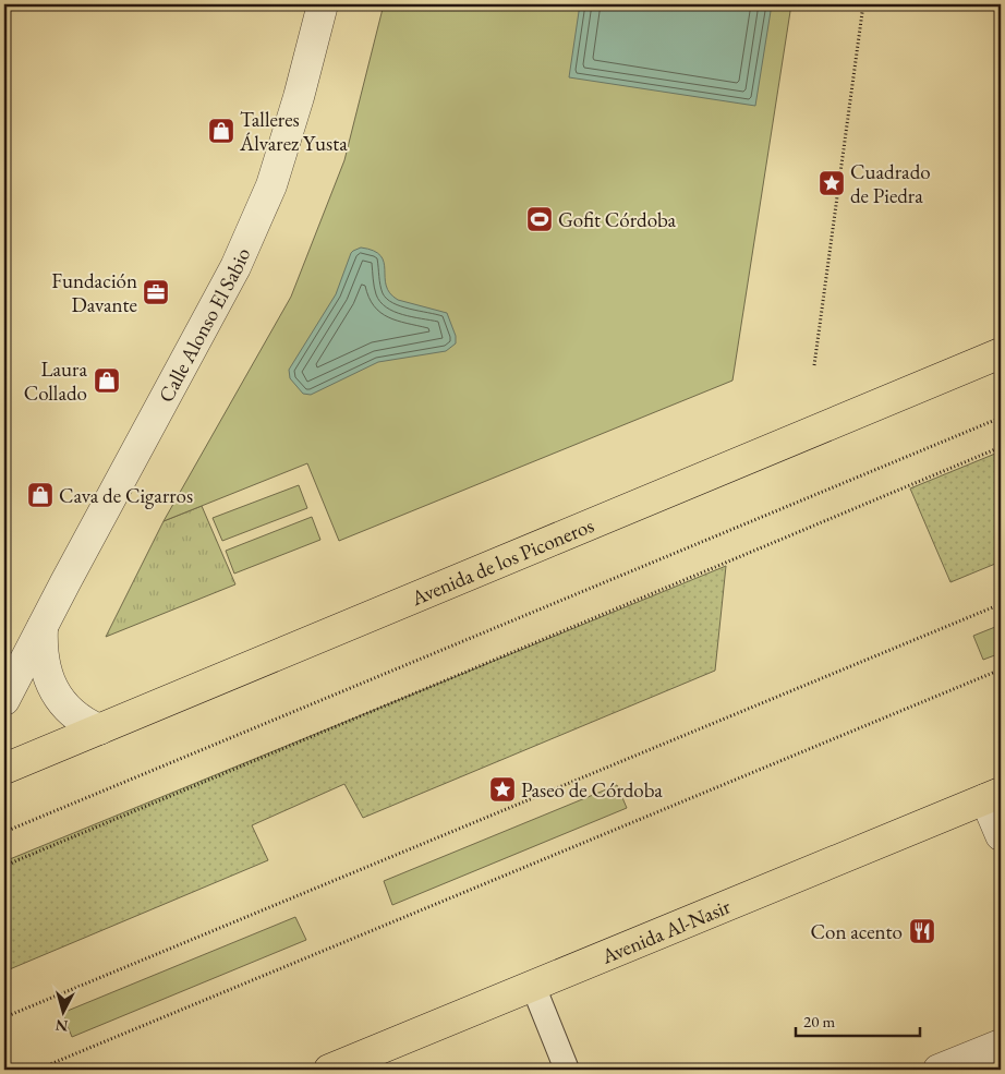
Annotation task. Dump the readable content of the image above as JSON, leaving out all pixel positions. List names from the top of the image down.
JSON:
{
  "streets": {
    "main road": ["Avenida de los Piconeros", "Avenida Al-Nasir"],
    "street": ["Calle Alonso El Sabio"]
  },
  "crossings": [
    ["Calle Alonso El Sabio", "Avenida de los Piconeros"]
  ],
  "places": {
    "shop": ["Talleres Álvarez Yusta", "Laura Collado", "Cava de Cigarros"],
    "place": ["Cuadrado de Piedra", "Paseo de Córdoba"],
    "sports": ["Gofit Córdoba"],
    "office": ["Fundación Davante"],
    "restaurant": ["Con acento"]
  },
  "scale_bar": "20 m",
  "north": "bottom"
}
